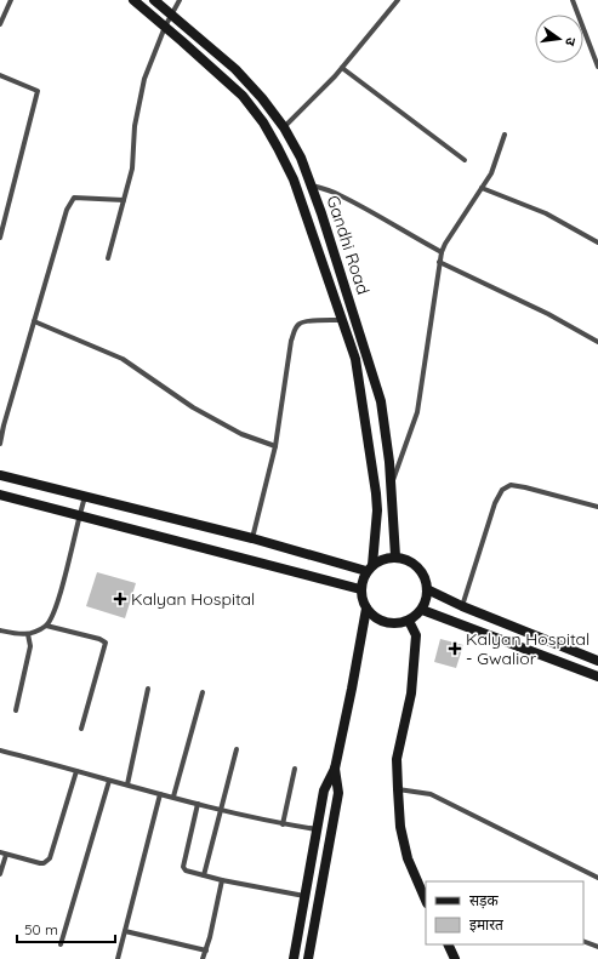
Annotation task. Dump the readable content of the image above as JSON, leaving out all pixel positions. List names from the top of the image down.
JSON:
{
  "streets": {
    "main road": ["Gandhi Road"]
  },
  "places": {
    "health": ["Kalyan Hospital", "Kalyan Hospital - Gwalior"]
  },
  "legend": ["सड़क", "इमारत"],
  "scale_bar": "50 m",
  "north": "right"
}
